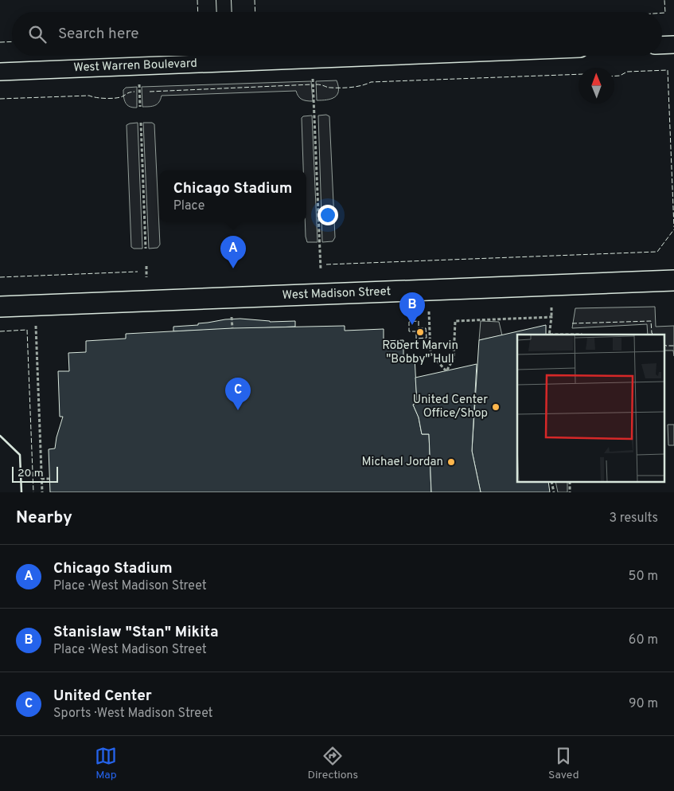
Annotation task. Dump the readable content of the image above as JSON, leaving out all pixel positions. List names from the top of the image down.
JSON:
{
  "streets": {
    "main road": ["West Madison Street"],
    "street": ["West Warren Boulevard"]
  },
  "places": ["Robert Marvin \"Bobby\" Hull", "United Center Office/Shop", "Michael Jordan"],
  "scale_bar": "20 m",
  "north": "top",
  "page": {
    "search": "Search here",
    "popup": ["Chicago Stadium", "Place"],
    "pins": ["A", "B", "C"],
    "scale": "20 m",
    "heading": ["Nearby", "3 results"],
    "list": [
      {
        "mark": "A",
        "name": "Chicago Stadium",
        "note": "Place · West Madison Street",
        "value": "50 m"
      },
      {
        "mark": "B",
        "name": "Stanislaw \"Stan\" Mikita",
        "note": "Place · West Madison Street",
        "value": "60 m"
      },
      {
        "mark": "C",
        "name": "United Center",
        "note": "Sports · West Madison Street",
        "value": "90 m"
      }
    ],
    "nav": ["Map", "Directions", "Saved"]
  }
}
